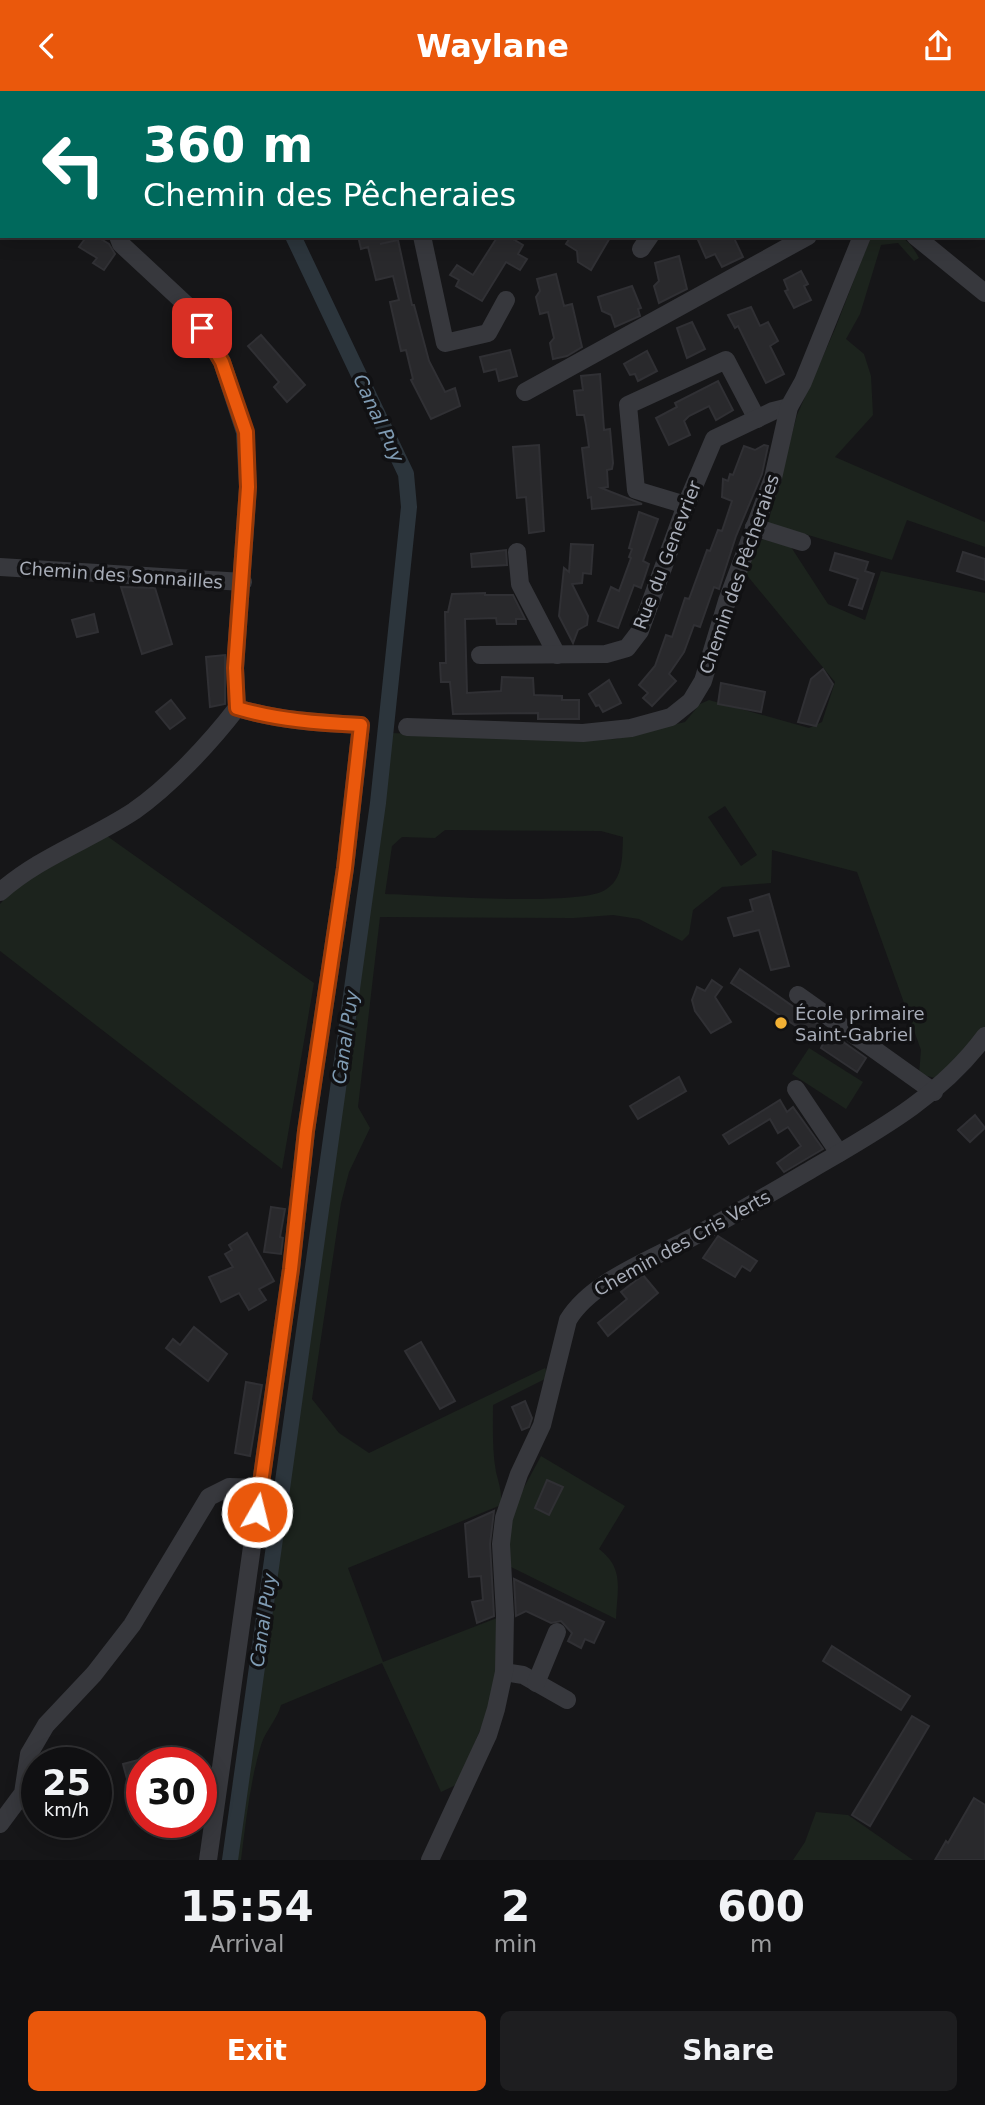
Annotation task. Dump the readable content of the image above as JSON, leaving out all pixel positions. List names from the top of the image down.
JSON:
{
  "streets": {
    "street": [
      "Rue du Genevrier",
      "Chemin des Pêcheraies",
      "Chemin des Sonnailles",
      "Chemin des Cris Verts"
    ]
  },
  "crossings": [
    ["Rue du Genevrier", "Chemin des Pêcheraies"]
  ],
  "water": ["Canal Puy"],
  "places": ["École primaire Saint-Gabriel"],
  "page": {
    "header": "Waylane",
    "turn": ["360 m", "Chemin des Pêcheraies"],
    "speed": "25 km/h",
    "limit": "30",
    "eta": [
      "15:54",
      "Arrival",
      "2",
      "min",
      "600",
      "m"
    ],
    "buttons": ["Exit", "Share"]
  }
}
